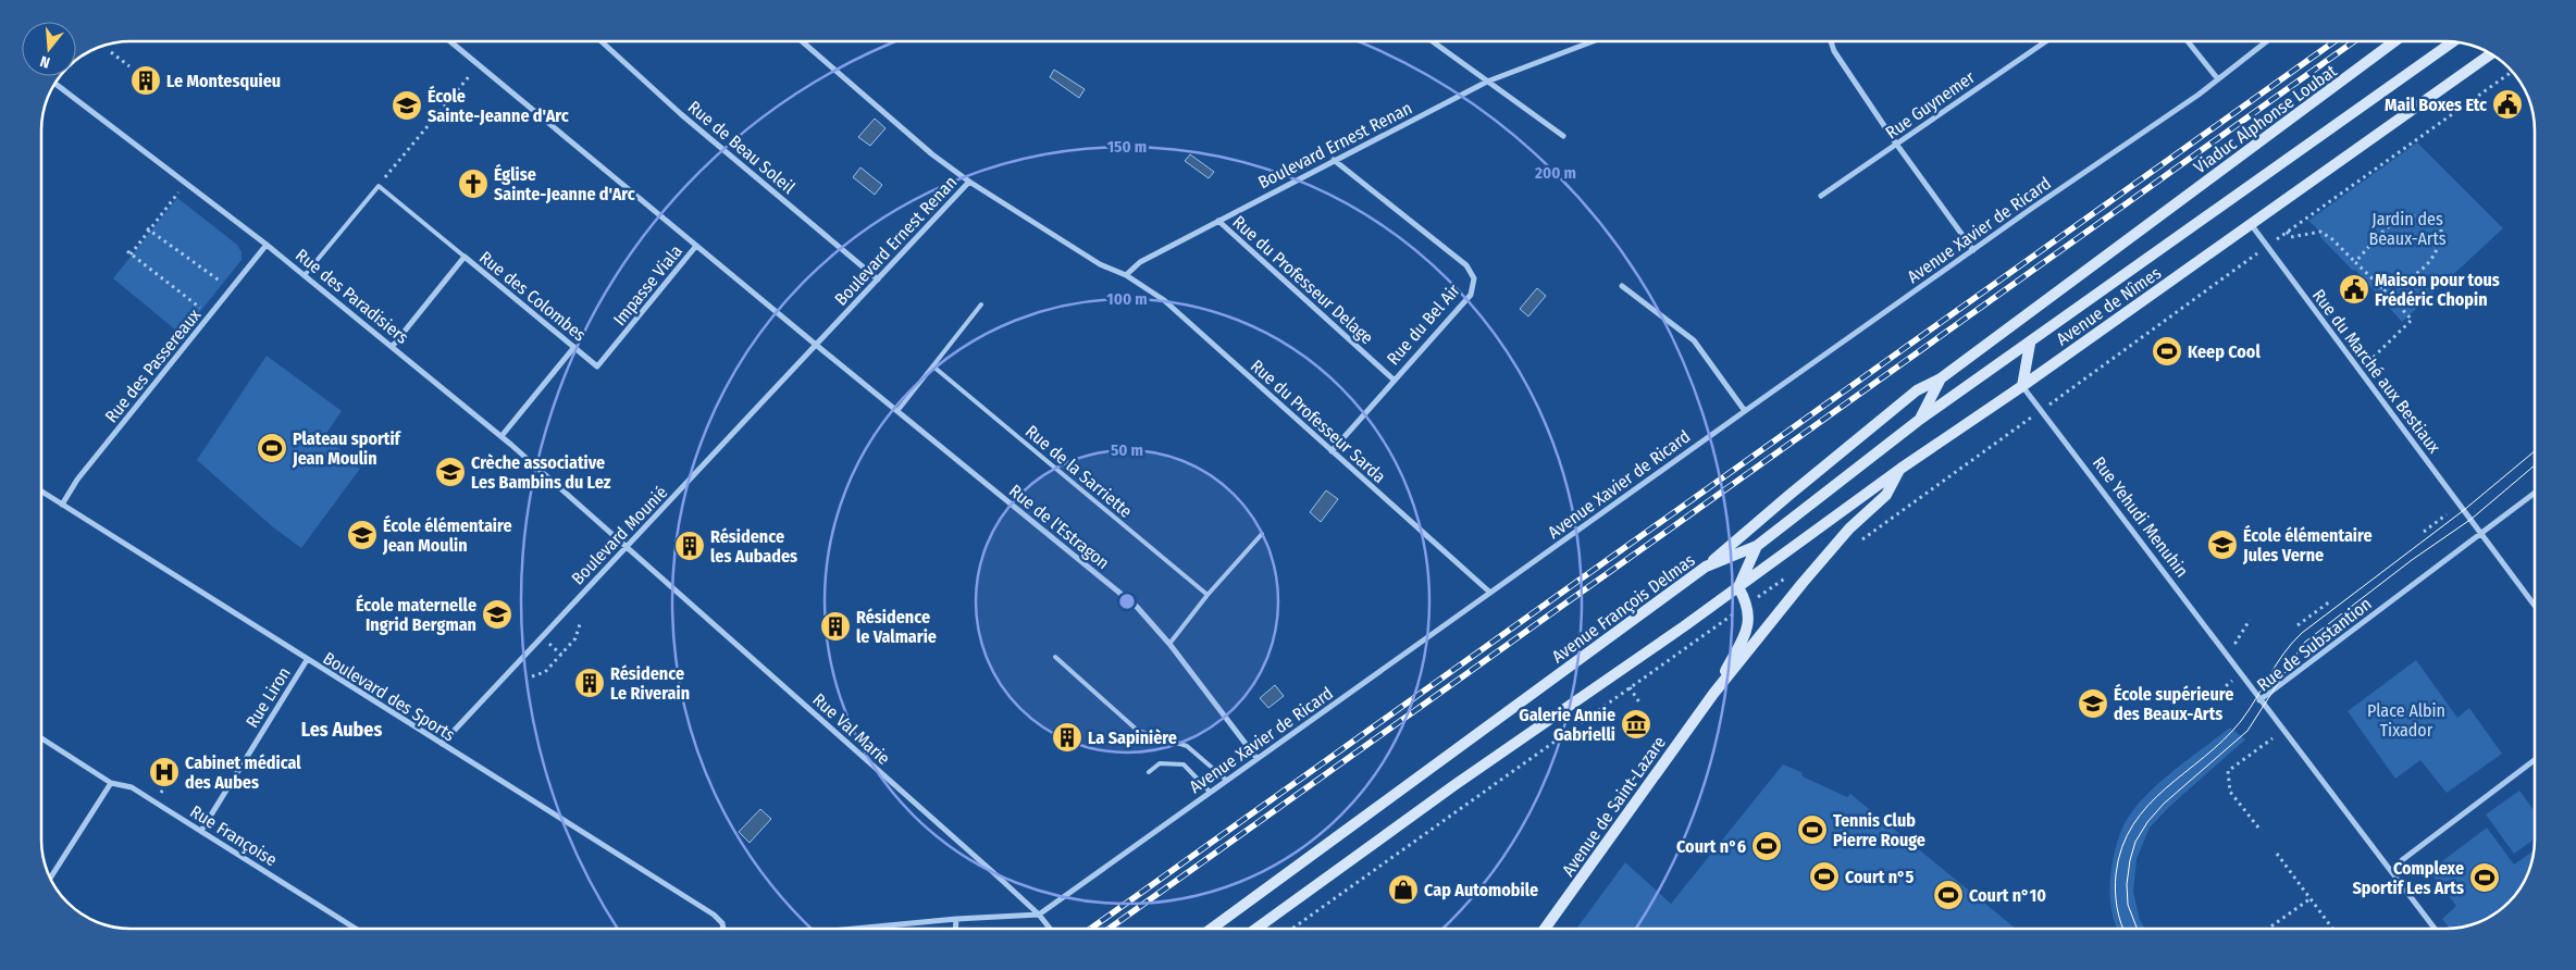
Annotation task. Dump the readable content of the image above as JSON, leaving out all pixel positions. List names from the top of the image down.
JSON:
{
  "streets": {
    "main road": [
      "Viaduc Alphonse Loubat",
      "Avenue de Nîmes",
      "Avenue François Delmas",
      "Avenue de Saint-Lazare"
    ],
    "street": [
      "Rue Guynemer",
      "Boulevard Ernest Renan",
      "Rue de Beau Soleil",
      "Avenue Xavier de Ricard",
      "Rue du Professeur Delage",
      "Impasse Viala",
      "Rue des Paradisiers",
      "Rue des Colombes",
      "Rue du Bel Air",
      "Rue des Passereaux",
      "Rue du Marché aux Bestiaux",
      "Rue du Professeur Sarda",
      "Rue Yehudi Menuhin",
      "Rue de l'Estragon",
      "Boulevard Mounié",
      "Rue de Substantion",
      "Boulevard des Sports",
      "Rue Liron",
      "Rue Val Marie",
      "Rue Françoise"
    ],
    "lane": ["Rue de la Sarriette"]
  },
  "crossings": [
    ["Viaduc Alphonse Loubat", "Avenue de Nîmes"],
    ["Boulevard Ernest Renan", "Rue de Beau Soleil"],
    ["Boulevard Ernest Renan", "Rue du Professeur Delage"],
    ["Boulevard Ernest Renan", "Rue du Bel Air"],
    ["Boulevard Ernest Renan", "Rue du Professeur Sarda"],
    ["Boulevard Ernest Renan", "Rue de l'Estragon"],
    ["Boulevard Ernest Renan", "Boulevard Mounié"],
    ["Avenue Xavier de Ricard", "Rue du Professeur Sarda"],
    ["Avenue Xavier de Ricard", "Rue de l'Estragon"],
    ["Avenue Xavier de Ricard", "Rue Val Marie"],
    ["Rue du Professeur Delage", "Rue du Bel Air"],
    ["Impasse Viala", "Rue des Colombes"],
    ["Rue des Paradisiers", "Rue des Colombes"],
    ["Rue des Paradisiers", "Rue des Passereaux"],
    ["Rue des Paradisiers", "Boulevard Mounié"],
    ["Rue des Paradisiers", "Rue Val Marie"],
    ["Avenue de Nîmes", "Rue du Marché aux Bestiaux"],
    ["Avenue de Nîmes", "Rue Yehudi Menuhin"],
    ["Avenue de Nîmes", "Avenue François Delmas"],
    ["Avenue de Nîmes", "Avenue de Saint-Lazare"],
    ["Rue du Bel Air", "Rue du Professeur Sarda"],
    ["Rue des Passereaux", "Boulevard des Sports"],
    ["Rue du Marché aux Bestiaux", "Rue de Substantion"],
    ["Rue Yehudi Menuhin", "Rue de Substantion"],
    ["Rue de l'Estragon", "Boulevard Mounié"],
    ["Boulevard Mounié", "Boulevard des Sports"],
    ["Boulevard Mounié", "Rue Val Marie"],
    ["Boulevard des Sports", "Rue Liron"],
    ["Rue Liron", "Rue Françoise"]
  ],
  "districts": ["Les Aubes"],
  "parks": ["Jardin des Beaux-Arts", "Place Albin Tixador"],
  "places": {
    "building": [
      "Le Montesquieu",
      "Résidence les Aubades",
      "Résidence le Valmarie",
      "Résidence Le Riverain",
      "La Sapinière"
    ],
    "public building": ["Mail Boxes Etc", "Maison pour tous Frédéric Chopin"],
    "school or university": [
      "École Sainte-Jeanne d'Arc",
      "Crèche associative Les Bambins du Lez",
      "École élémentaire Jean Moulin",
      "École élémentaire Jules Verne",
      "École maternelle Ingrid Bergman",
      "École supérieure des Beaux-Arts"
    ],
    "church": ["Église Sainte-Jeanne d'Arc"],
    "sports": [
      "Keep Cool",
      "Plateau sportif Jean Moulin",
      "Tennis Club Pierre Rouge",
      "Court n°6",
      "Court n°5",
      "Complexe Sportif Les Arts",
      "Court n°10"
    ],
    "museum": ["Galerie Annie Gabrielli"],
    "hospital": ["Cabinet médical des Aubes"],
    "shop": ["Cap Automobile"]
  },
  "north": "bottom",
  "rings": [
    "150 m",
    "200 m",
    "100 m",
    "50 m"
  ]
}
